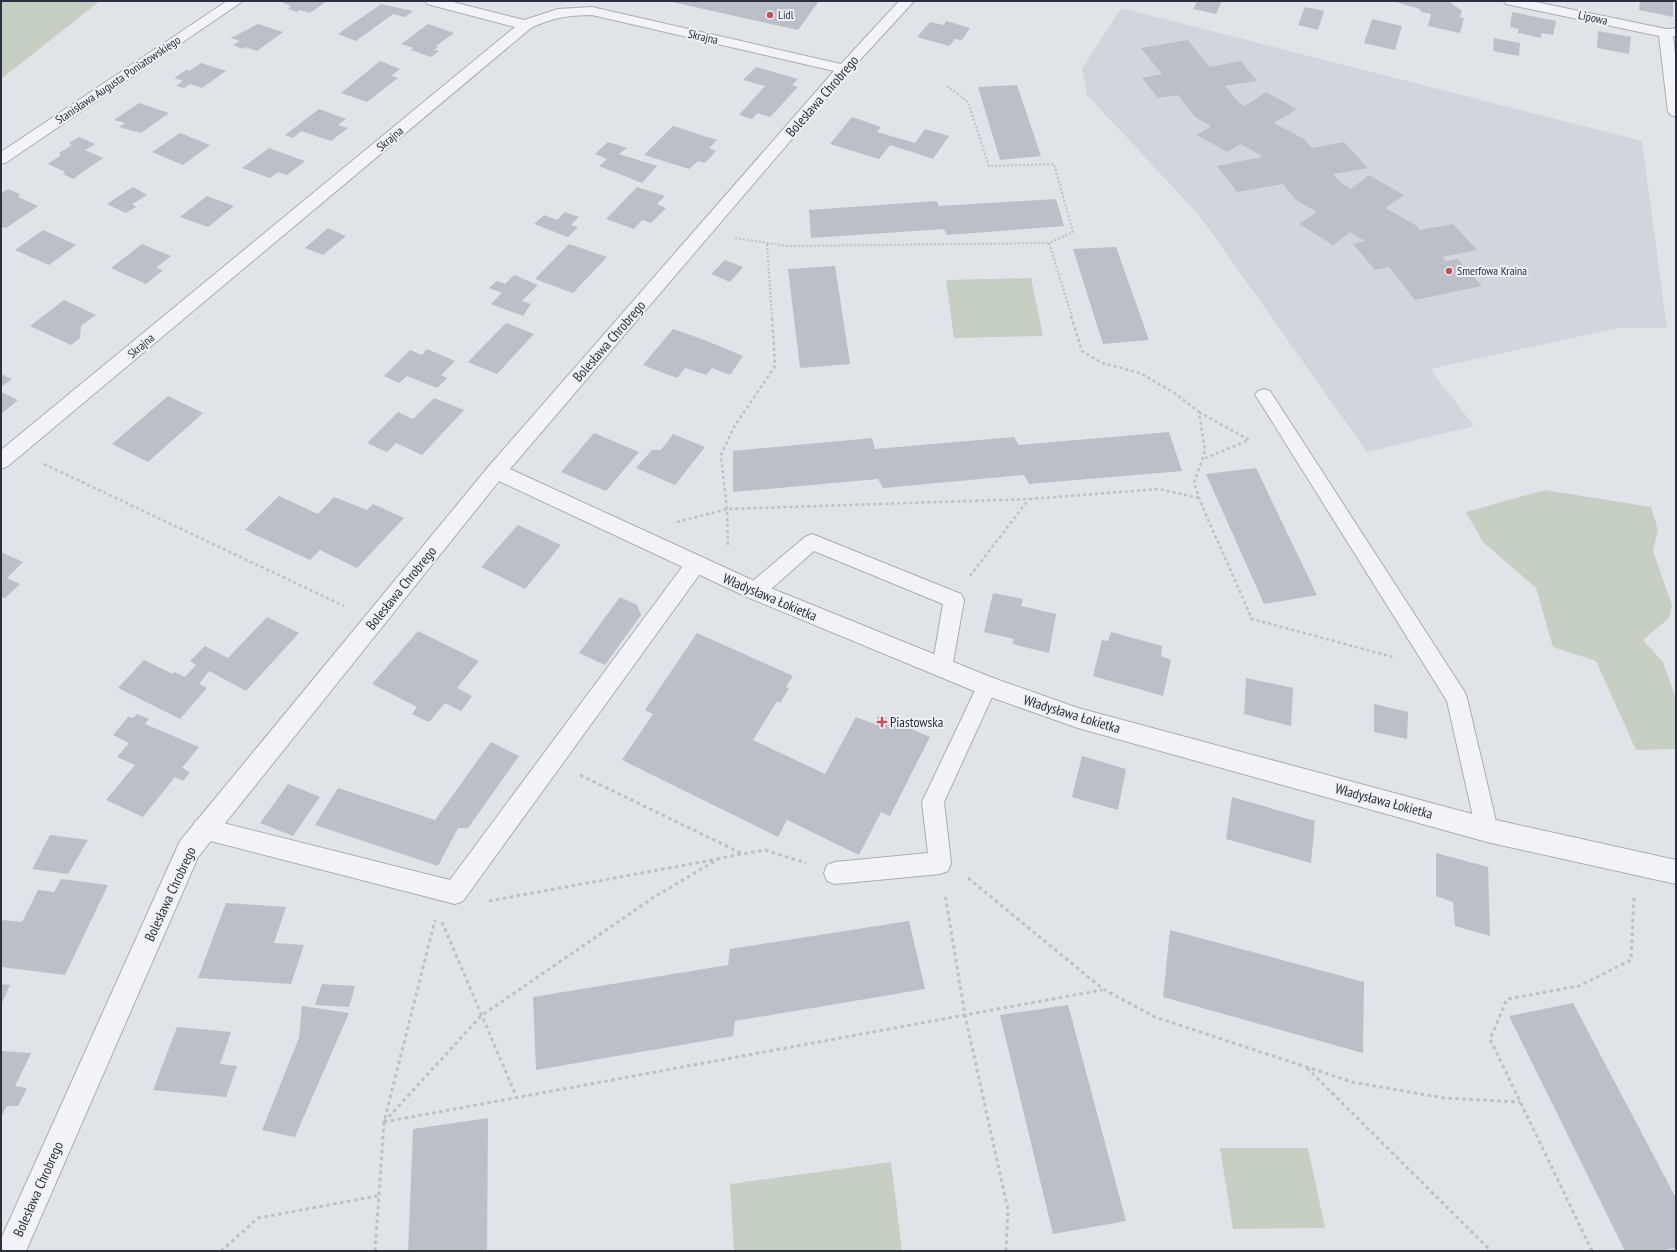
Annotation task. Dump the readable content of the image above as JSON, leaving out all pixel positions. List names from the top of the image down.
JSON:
{
  "streets": {
    "street": [
      "Lipowa",
      "Skrajna",
      "Stanisława Augusta Poniatowskiego",
      "Bolesława Chrobrego",
      "Władysława Łokietka"
    ]
  },
  "crossings": [
    ["Skrajna", "Bolesława Chrobrego"],
    ["Bolesława Chrobrego", "Władysława Łokietka"]
  ],
  "places": {
    "other": ["Lidl", "Smerfowa Kraina"],
    "health": ["Piastowska"]
  }
}
